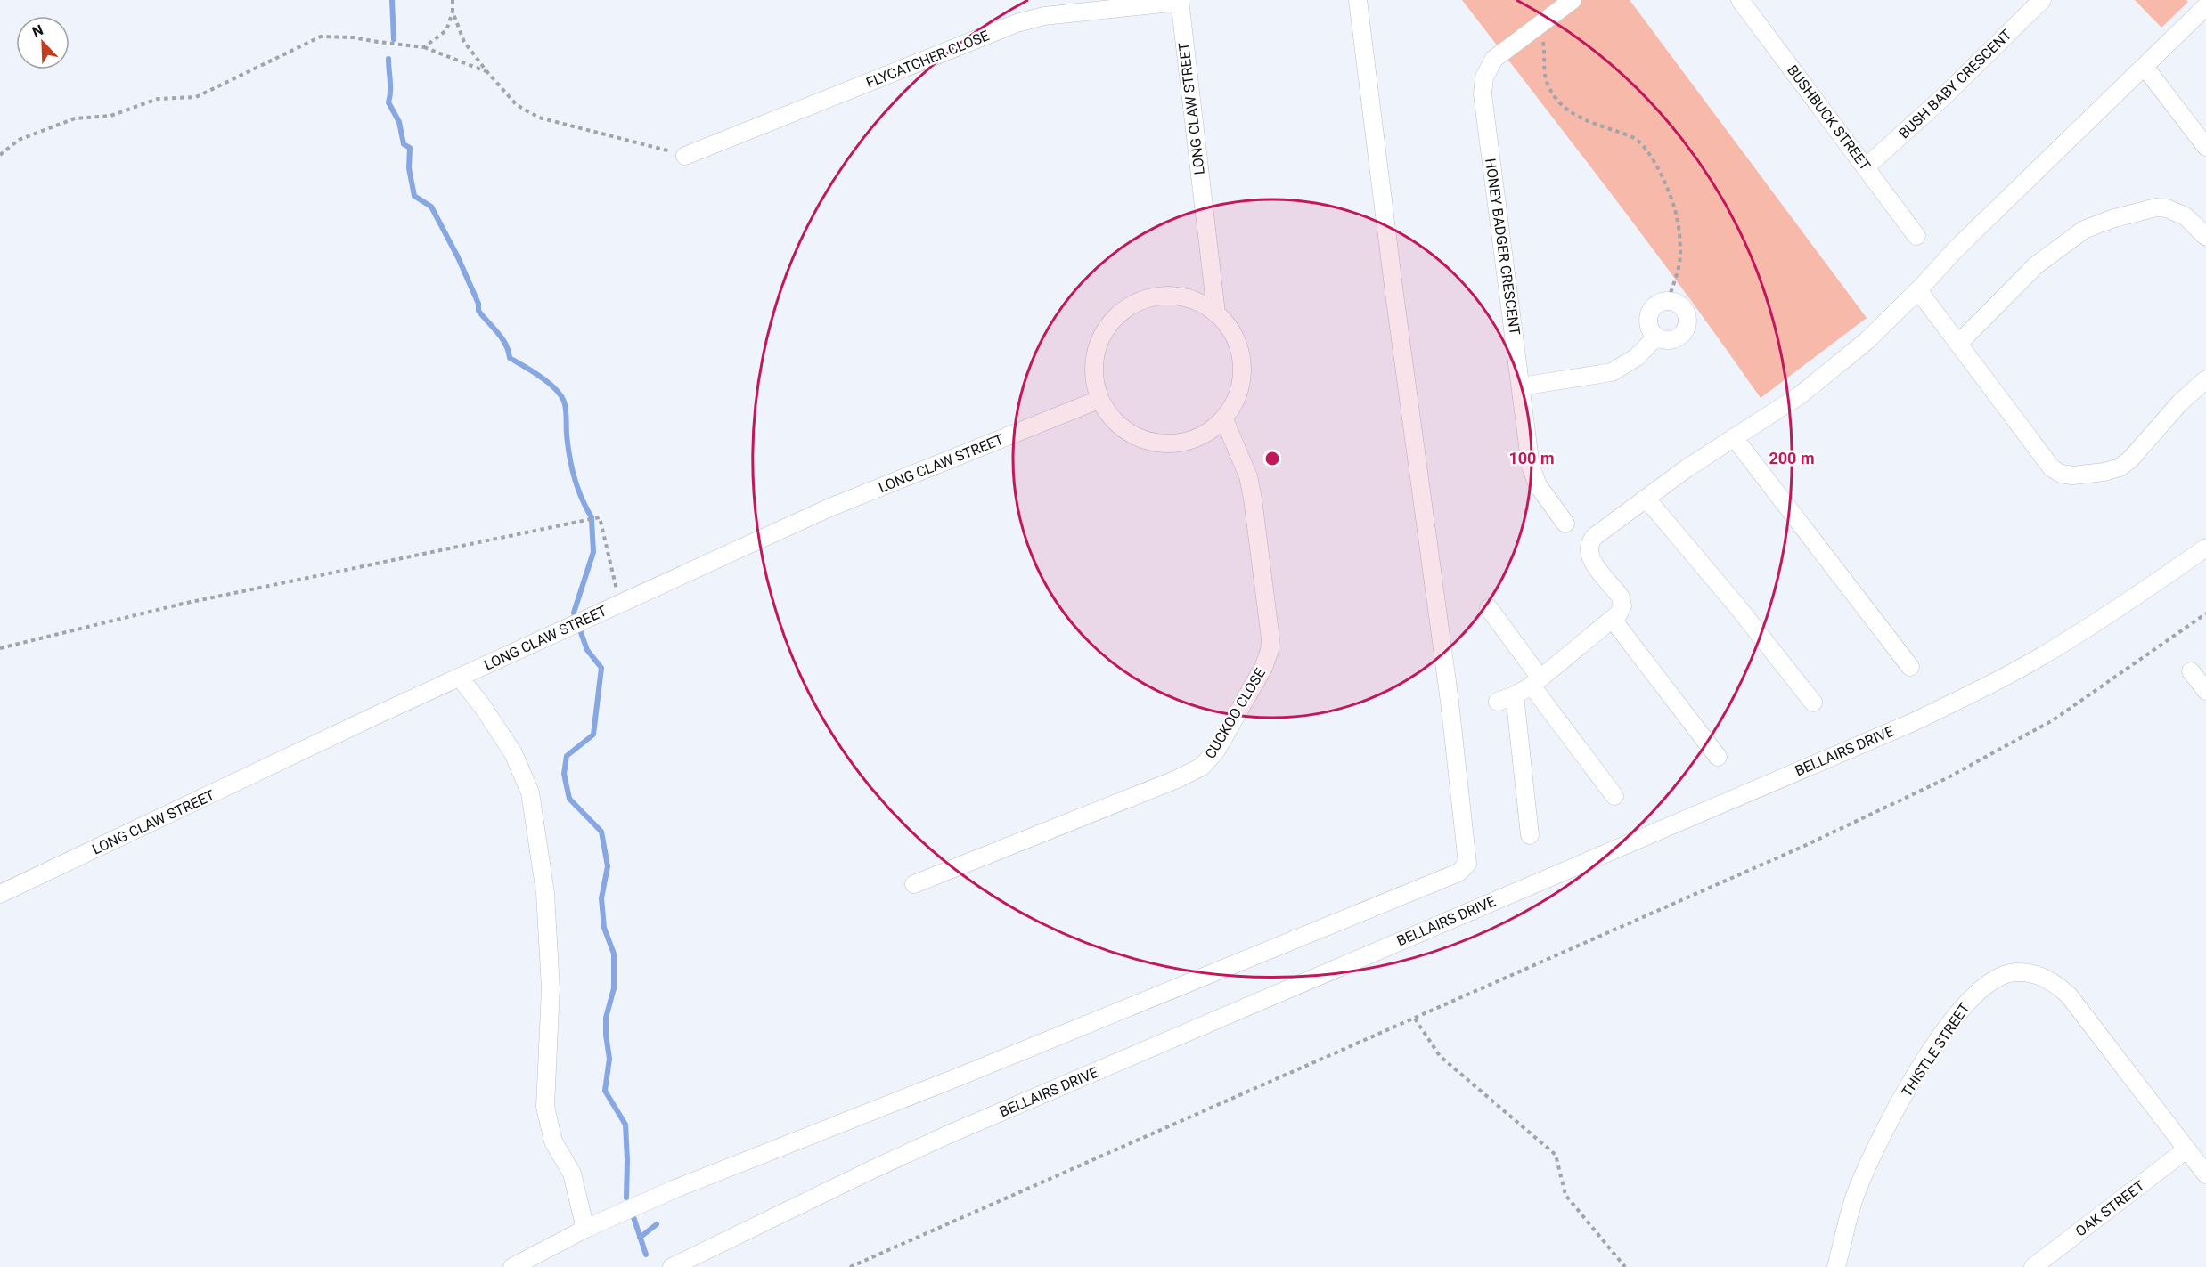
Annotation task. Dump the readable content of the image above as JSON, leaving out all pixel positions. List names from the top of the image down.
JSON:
{
  "streets": {
    "street": [
      "FLYCATCHER CLOSE",
      "BUSH BABY CRESCENT",
      "LONG CLAW STREET",
      "BUSHBUCK STREET",
      "HONEY BADGER CRESCENT",
      "CUCKOO CLOSE",
      "BELLAIRS DRIVE",
      "THISTLE STREET",
      "OAK STREET"
    ]
  },
  "crossings": [
    ["FLYCATCHER CLOSE", "LONG CLAW STREET"],
    ["BUSH BABY CRESCENT", "BUSHBUCK STREET"],
    ["LONG CLAW STREET", "CUCKOO CLOSE"],
    ["THISTLE STREET", "OAK STREET"]
  ],
  "north": "top left",
  "rings": ["100 m", "200 m"]
}
